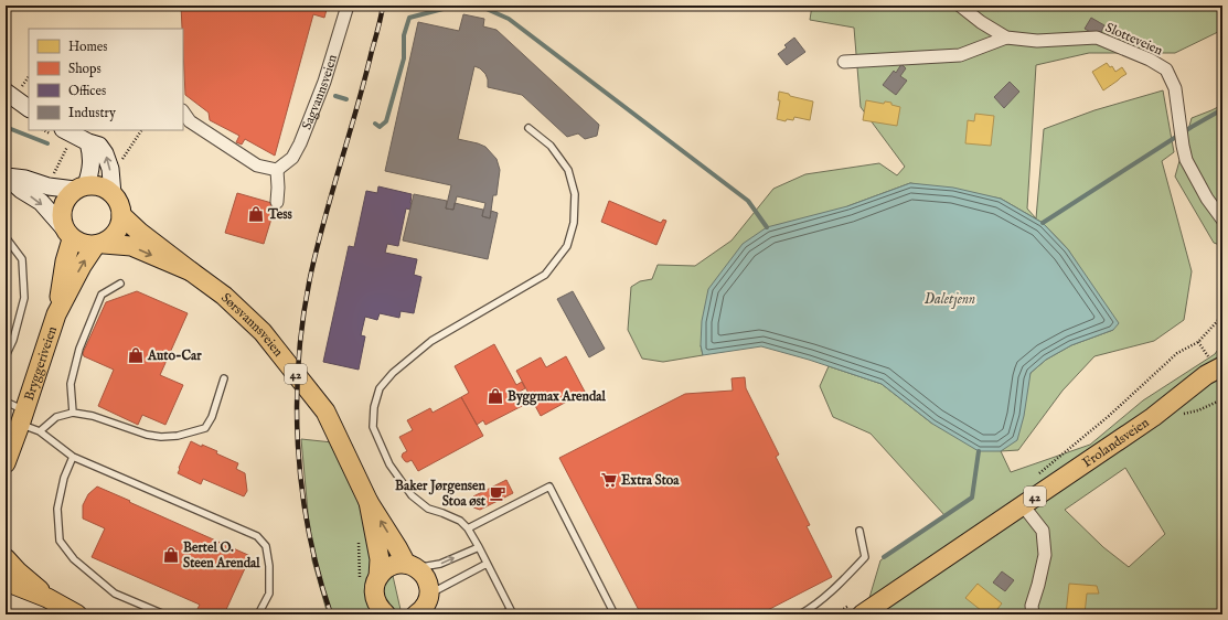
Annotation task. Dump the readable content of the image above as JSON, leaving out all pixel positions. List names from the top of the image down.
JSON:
{
  "streets": {
    "main road": [
      "Sørsvannsveien",
      "Bryggeriveien",
      "42",
      "Frolandsveien"
    ],
    "street": ["Slotteveien", "Sagvannsveien"]
  },
  "crossings": [
    ["Sørsvannsveien", "Bryggeriveien"],
    ["Sørsvannsveien", "42"],
    ["Bryggeriveien", "42"]
  ],
  "water": ["Daletjenn"],
  "places": {
    "shop": [
      "Tess",
      "Auto-Car",
      "Byggmax Arendal",
      "Bertel O. Steen Arendal"
    ],
    "supermarket": ["Extra Stoa"],
    "cafe": ["Baker Jørgensen Stoa øst"]
  },
  "legend": [
    "Homes",
    "Shops",
    "Offices",
    "Industry"
  ]
}
